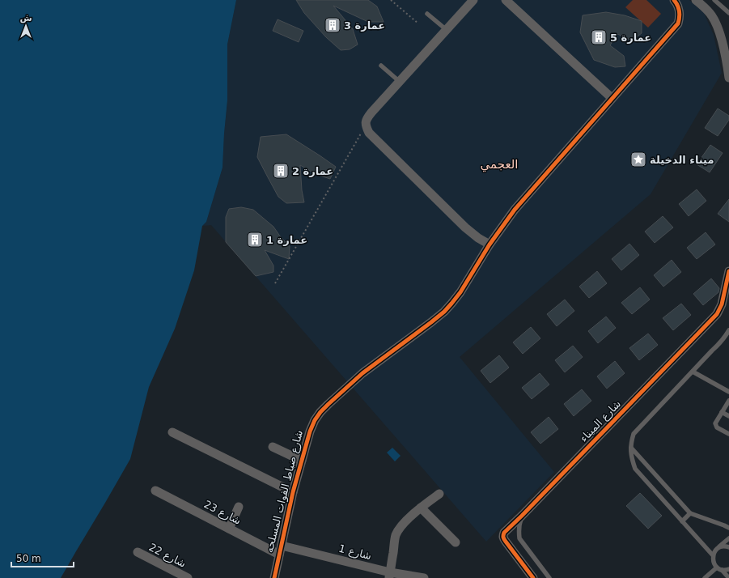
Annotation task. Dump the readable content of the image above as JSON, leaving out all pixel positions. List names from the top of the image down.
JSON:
{
  "streets": {
    "street": [
      "شارع الميناء",
      "شارع ضباط القوات المسلحه",
      "شارع 23",
      "شارع 1",
      "شارع 22"
    ]
  },
  "crossings": [
    ["شارع ضباط القوات المسلحه", "شارع 23"],
    ["شارع ضباط القوات المسلحه", "شارع 1"],
    ["شارع 23", "شارع 1"]
  ],
  "districts": ["العجمي"],
  "places": {
    "building": [
      "عمارة 3",
      "عمارة 5",
      "عمارة 2",
      "عمارة 1"
    ],
    "place": ["ميناء الدخيلة"]
  },
  "scale_bar": "50 m",
  "north": "top"
}
